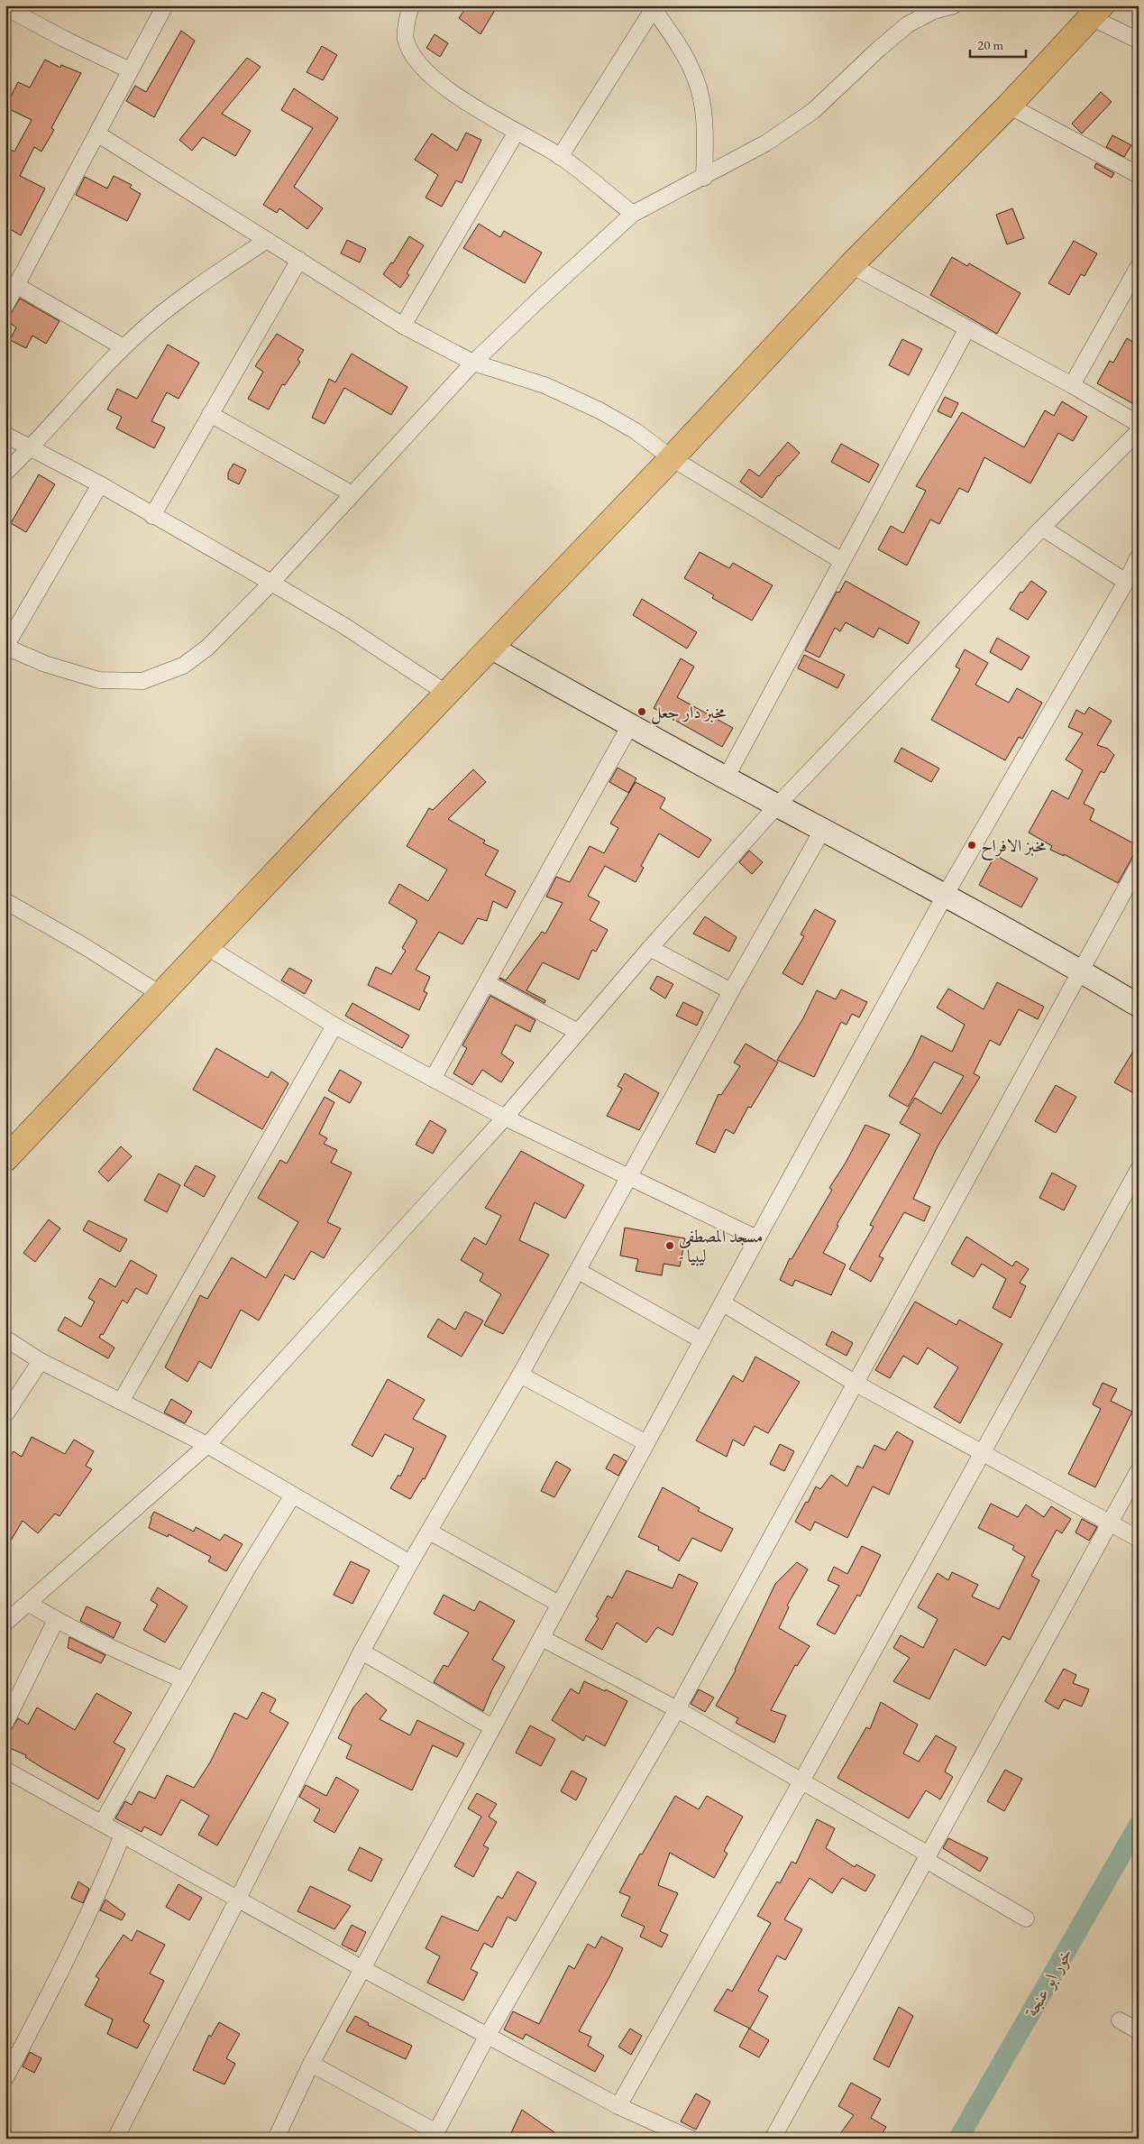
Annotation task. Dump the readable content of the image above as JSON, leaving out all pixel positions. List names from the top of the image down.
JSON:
{
  "water": ["خور ابو عنجة"],
  "places": ["مخبز دار جعل", "مخبز الافراح", "مسجد المصطفى - ليبيا"],
  "scale_bar": "20 m"
}
